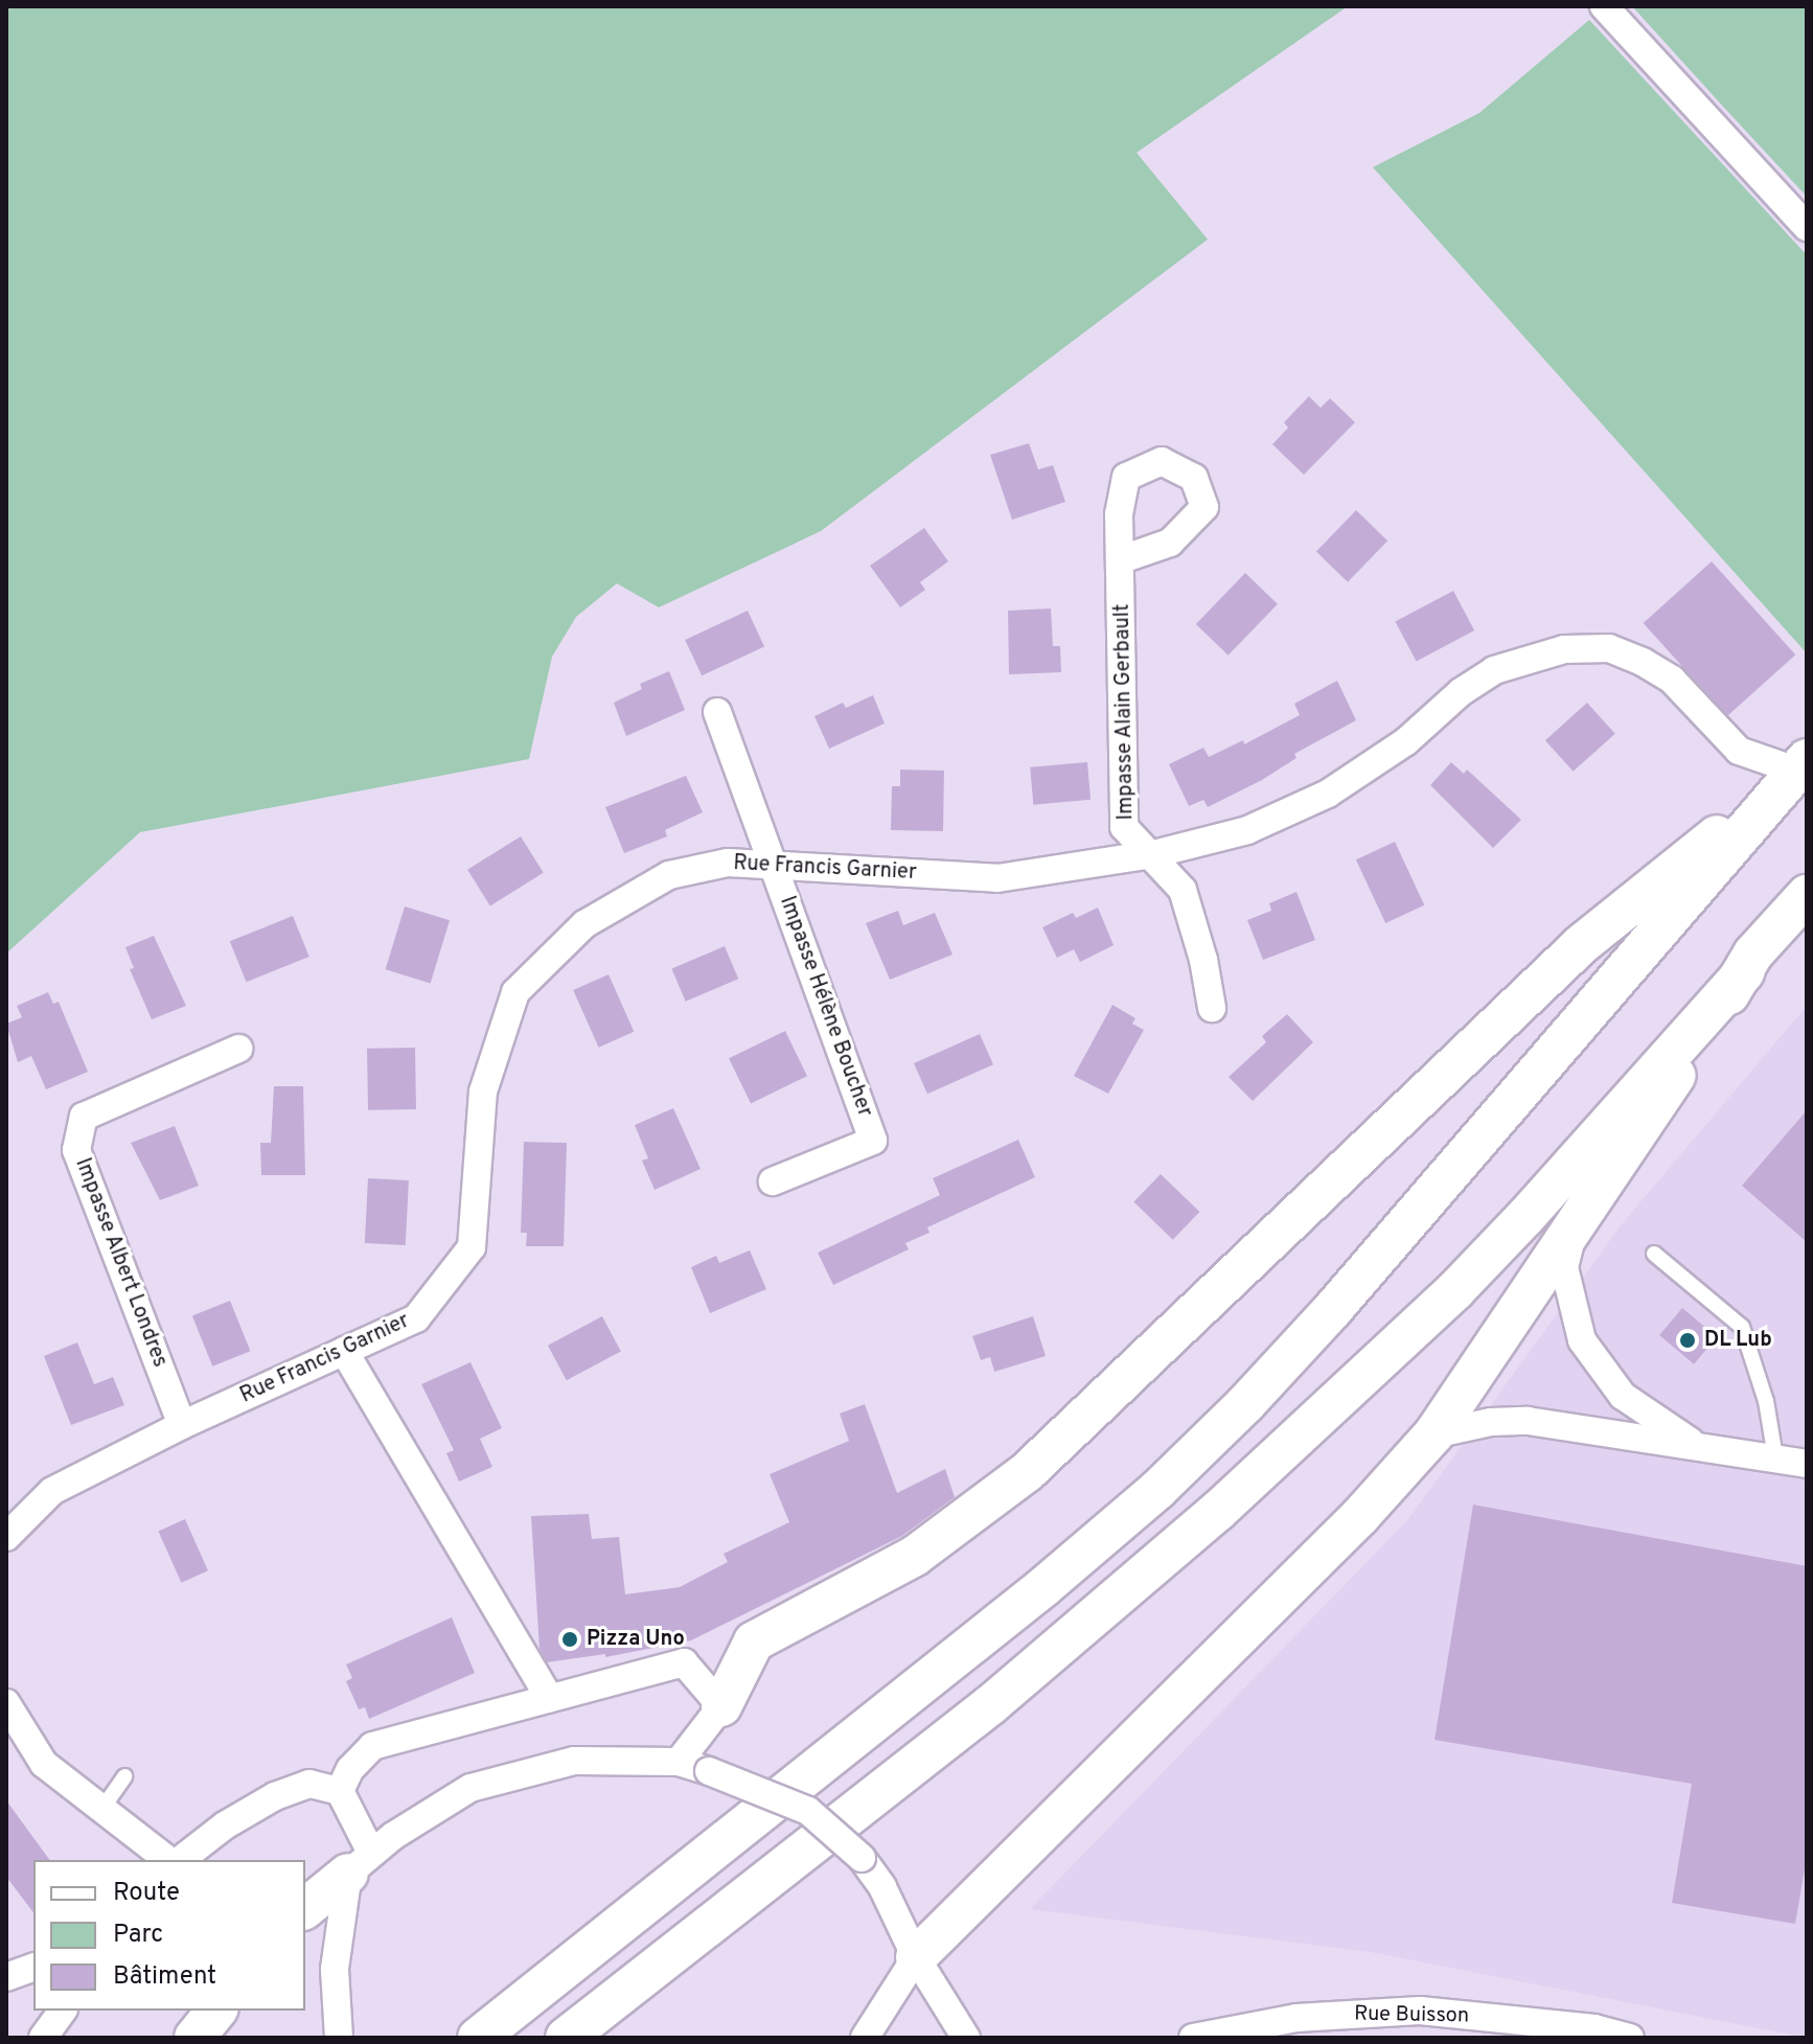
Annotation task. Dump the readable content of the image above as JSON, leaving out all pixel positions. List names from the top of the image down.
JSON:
{
  "streets": {
    "street": [
      "Impasse Alain Gerbault",
      "Rue Francis Garnier",
      "Impasse Hélène Boucher",
      "Impasse Albert Londres",
      "Rue Buisson"
    ]
  },
  "crossings": [
    ["Impasse Alain Gerbault", "Rue Francis Garnier"],
    ["Rue Francis Garnier", "Impasse Hélène Boucher"],
    ["Rue Francis Garnier", "Impasse Albert Londres"]
  ],
  "places": ["DL Lub", "Pizza Uno"],
  "legend": ["Route", "Parc", "Bâtiment"]
}
